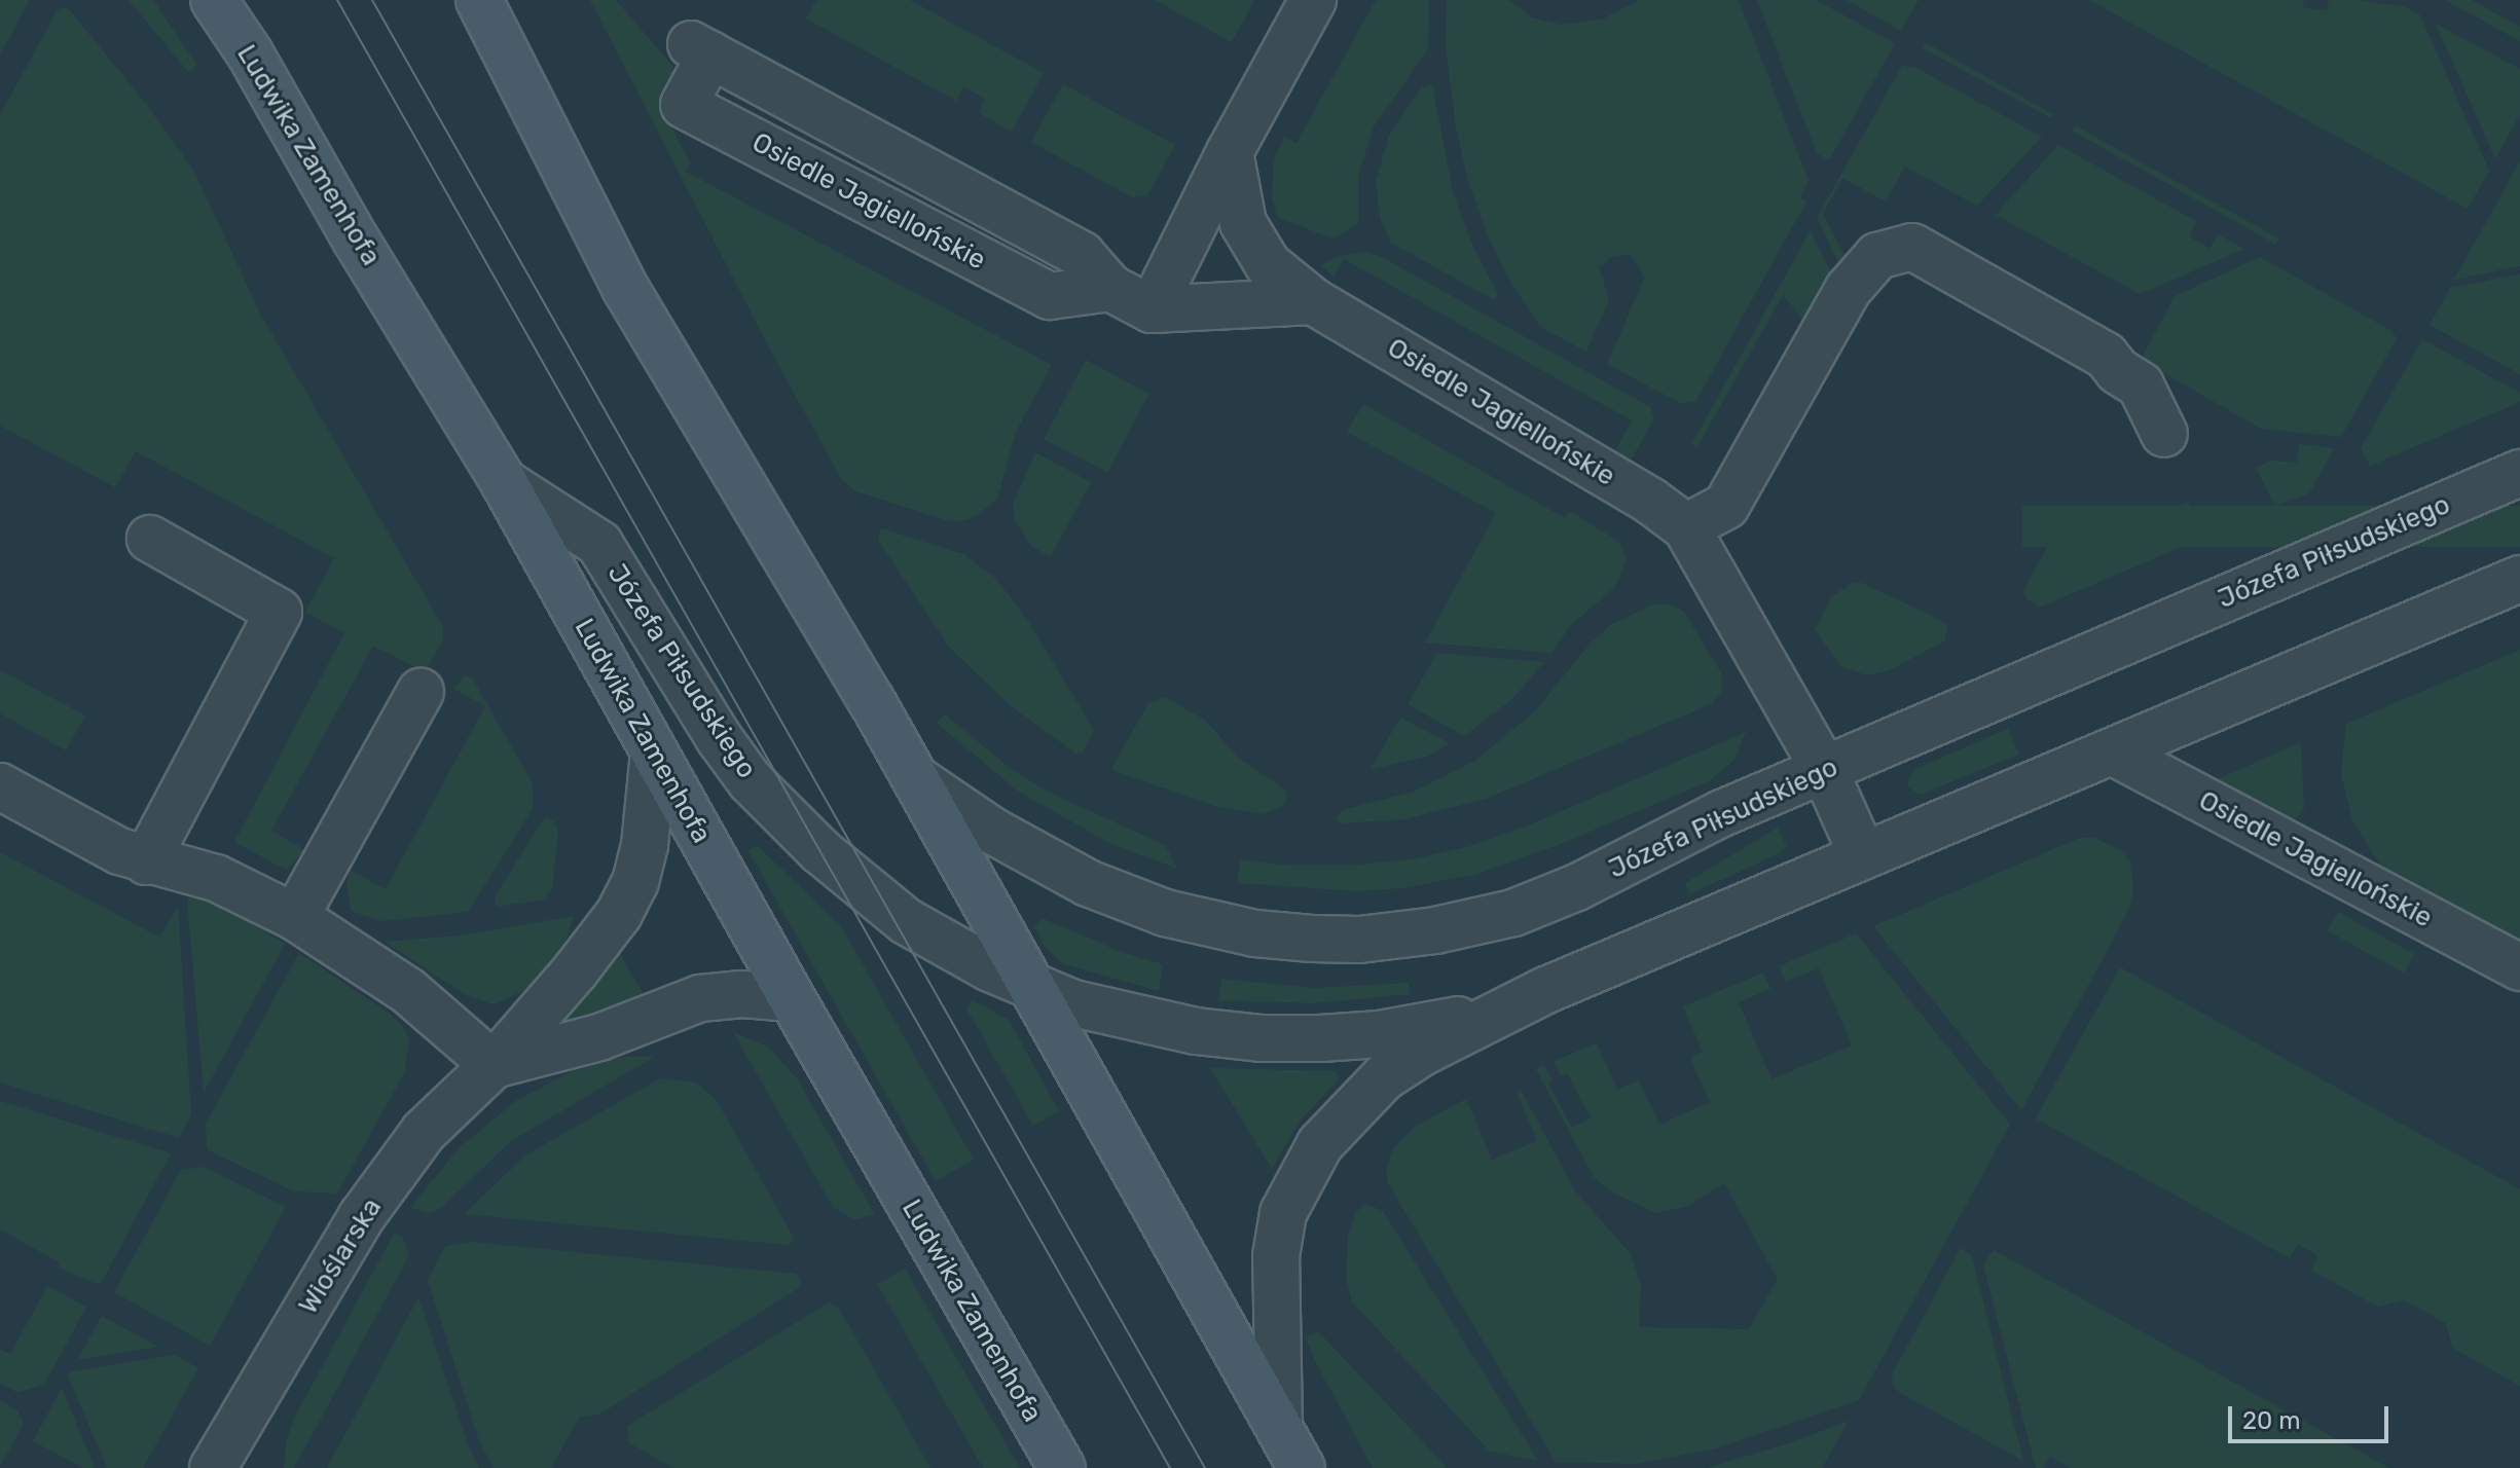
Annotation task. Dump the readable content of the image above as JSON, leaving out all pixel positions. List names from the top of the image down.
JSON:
{
  "streets": {
    "main road": ["Ludwika Zamenhofa"],
    "street": ["Osiedle Jagiellońskie", "Józefa Piłsudskiego", "Wioślarska"]
  },
  "crossings": [
    ["Ludwika Zamenhofa", "Józefa Piłsudskiego"],
    ["Ludwika Zamenhofa", "Wioślarska"],
    ["Osiedle Jagiellońskie", "Józefa Piłsudskiego"]
  ],
  "scale_bar": "20 m"
}
